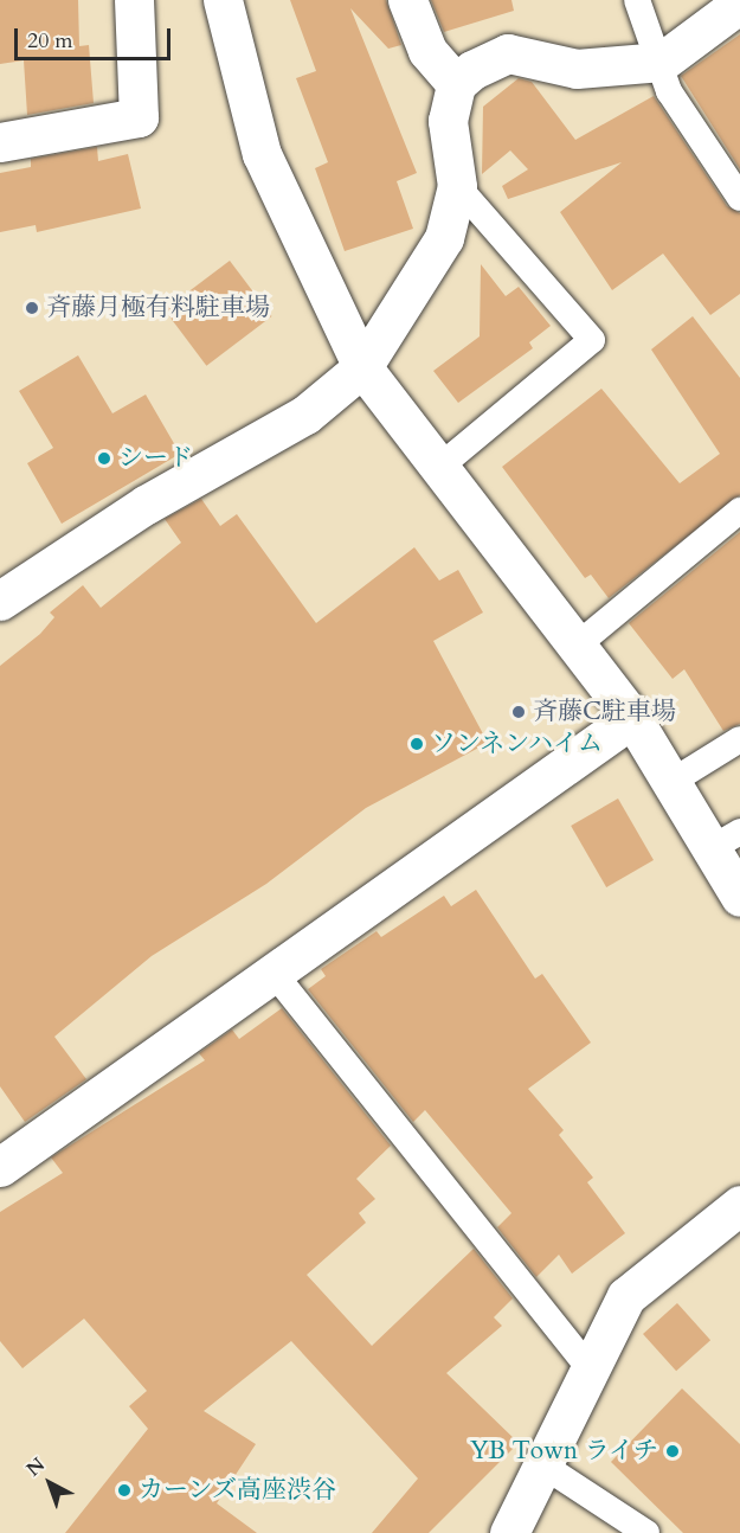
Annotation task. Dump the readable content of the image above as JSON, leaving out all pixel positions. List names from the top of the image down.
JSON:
{
  "places": [
    "斉藤月極有料駐車場",
    "シード",
    "斉藤C駐車場",
    "ソンネンハイム",
    "YB Town ライチ",
    "カーンズ高座渋谷"
  ],
  "scale_bar": "20 m",
  "north": "top left"
}
